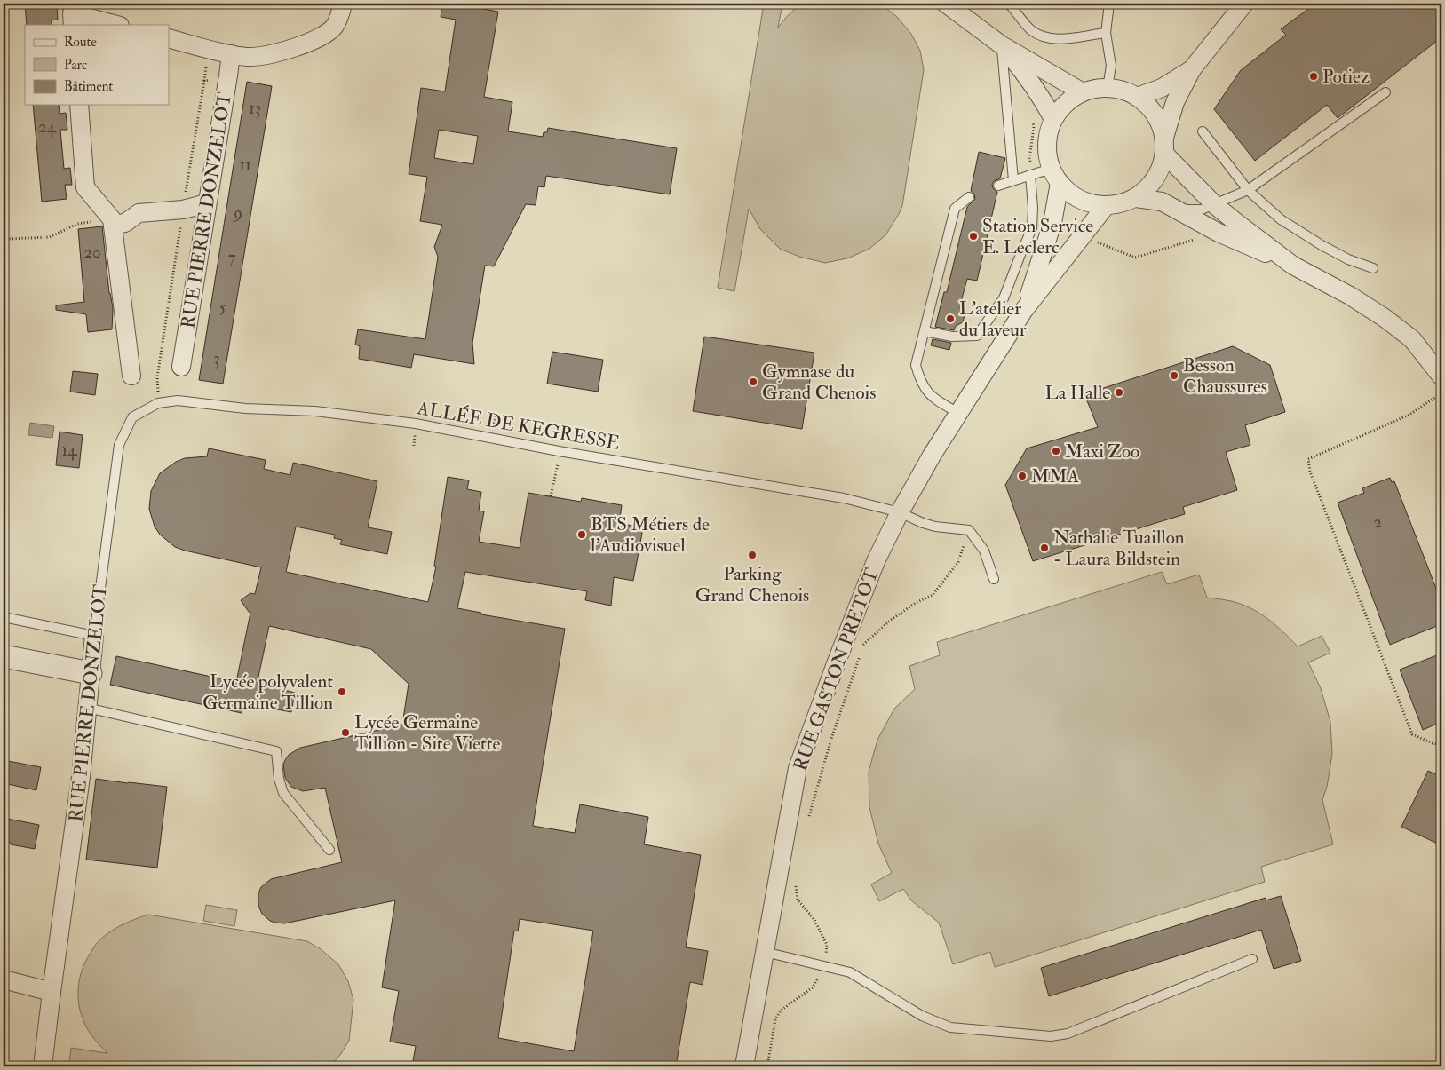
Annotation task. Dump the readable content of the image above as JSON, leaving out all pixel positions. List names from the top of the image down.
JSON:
{
  "streets": {
    "street": ["RUE PIERRE DONZELOT", "RUE GASTON PRETOT"],
    "lane": ["ALLÉE DE KEGRESSE"]
  },
  "crossings": [
    ["RUE PIERRE DONZELOT", "ALLÉE DE KEGRESSE"],
    ["ALLÉE DE KEGRESSE", "RUE GASTON PRETOT"]
  ],
  "places": [
    "Potiez",
    "Station Service E. Leclerc",
    "L'atelier du laveur",
    "Besson Chaussures",
    "Gymnase du Grand Chenois",
    "La Halle",
    "Maxi Zoo",
    "MMA",
    "BTS Métiers de l'Audiovisuel",
    "Nathalie Tuaillon - Laura Bildstein",
    "Parking Grand Chenois",
    "Lycée polyvalent Germaine Tillion",
    "Lycée Germaine Tillion - Site Viette"
  ],
  "house_numbers": [
    "13",
    "24",
    "11",
    "9",
    "20",
    "7",
    "5",
    "3",
    "14",
    "2"
  ],
  "legend": ["Route", "Parc", "Bâtiment"]
}
